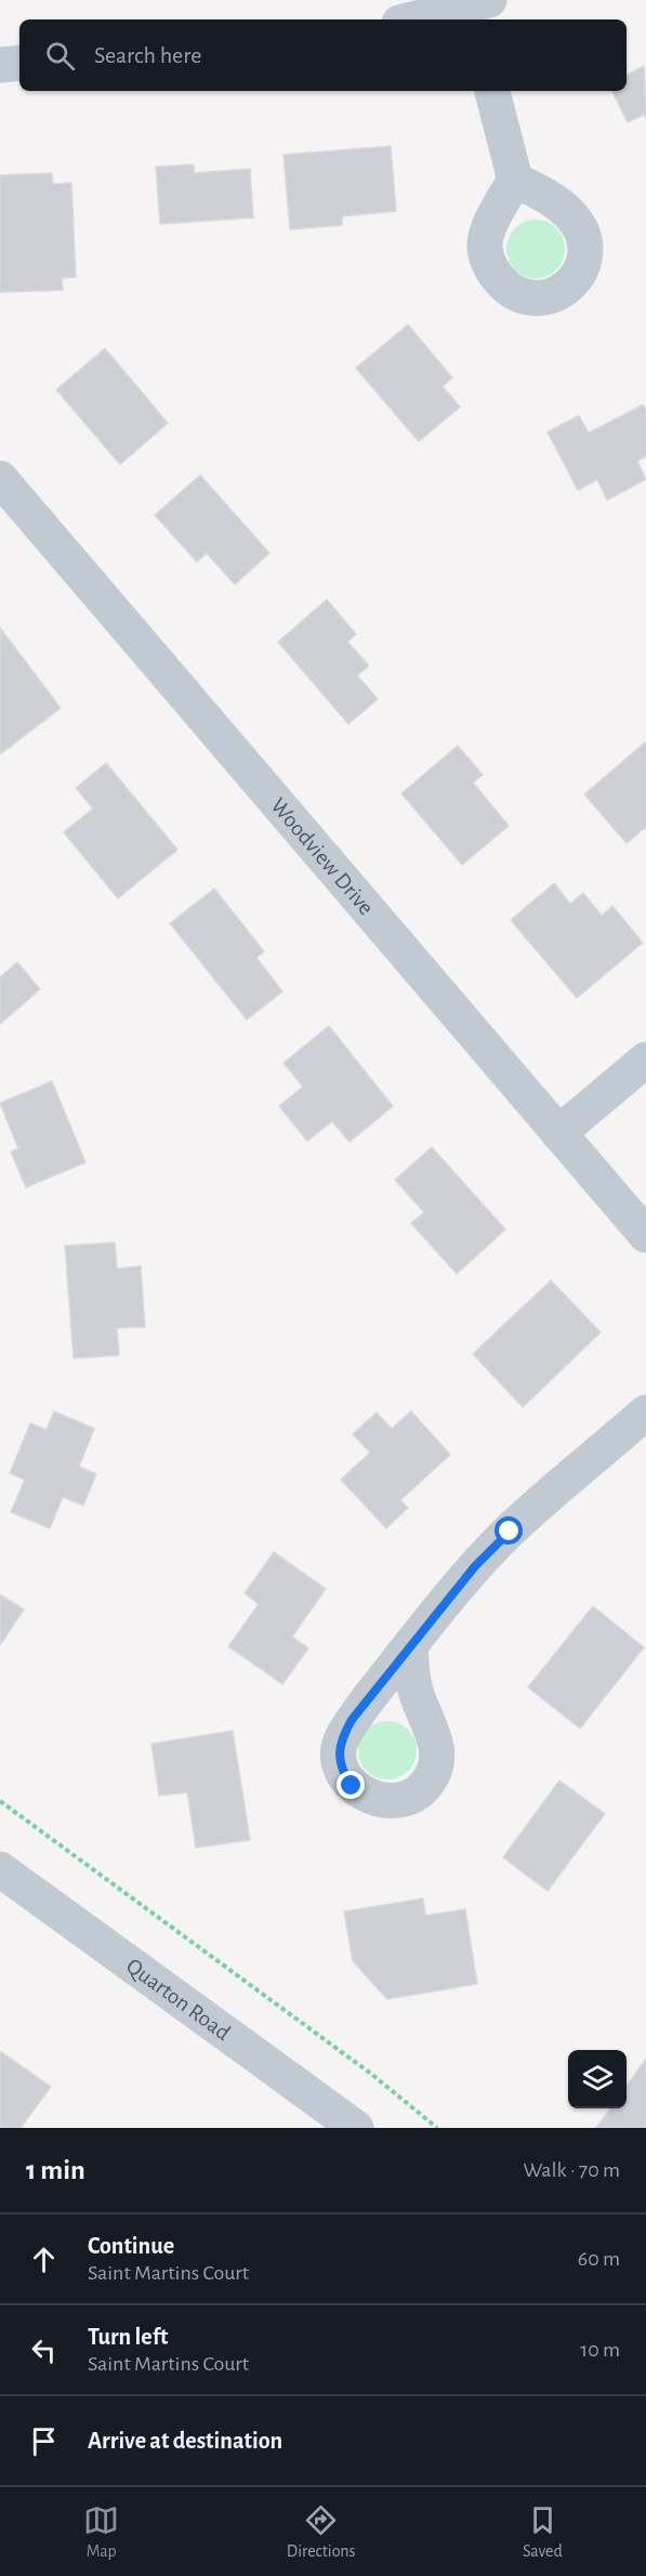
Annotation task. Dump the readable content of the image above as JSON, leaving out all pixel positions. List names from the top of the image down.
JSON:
{
  "streets": {
    "street": ["Woodview Drive", "Quarton Road"]
  },
  "page": {
    "search": "Search here",
    "heading": ["1 min", "Walk · 70 m"],
    "list": [
      ["Continue", "Saint Martins Court", "60 m"],
      ["Turn left", "Saint Martins Court", "10 m"],
      "Arrive at destination"
    ],
    "nav": ["Map", "Directions", "Saved"]
  }
}
